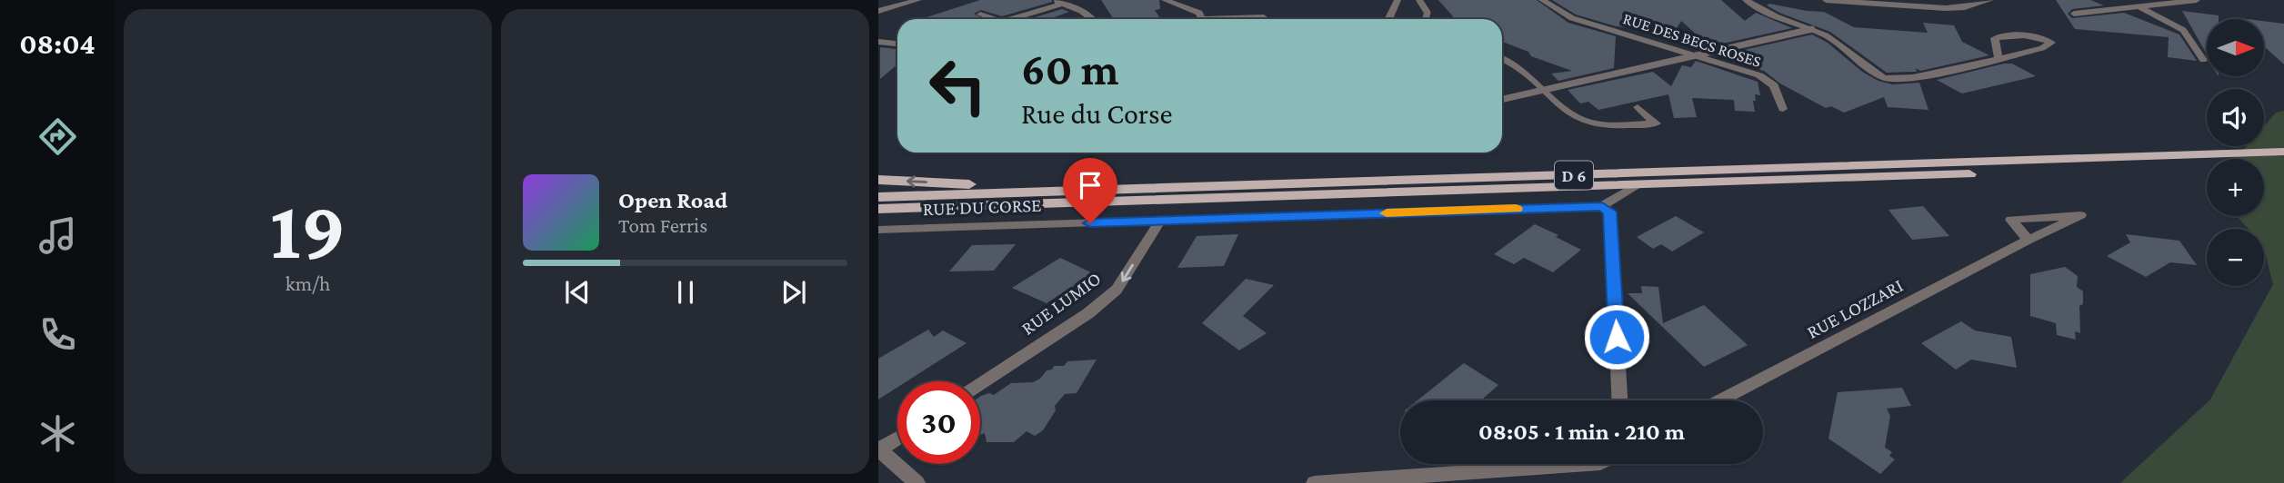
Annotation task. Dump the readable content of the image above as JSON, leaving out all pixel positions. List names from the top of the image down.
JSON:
{
  "streets": {
    "main road": ["D 6"],
    "street": [
      "RUE DES BECS ROSES",
      "RUE DU CORSE",
      "RUE LUMIO",
      "RUE LOZZARI"
    ]
  },
  "crossings": [
    ["RUE DU CORSE", "RUE LUMIO"]
  ],
  "one_way": ["RUE LUMIO"],
  "north": "right",
  "page": {
    "tabs": "08:04",
    "tile": ["19", "km/h"],
    "map_buttons": ["+", "−"],
    "turn": ["60 m", "Rue du Corse"],
    "song": ["Open Road", "Tom Ferris"],
    "limit": "30",
    "trip": "08:05 · 1 min · 210 m"
  }
}
